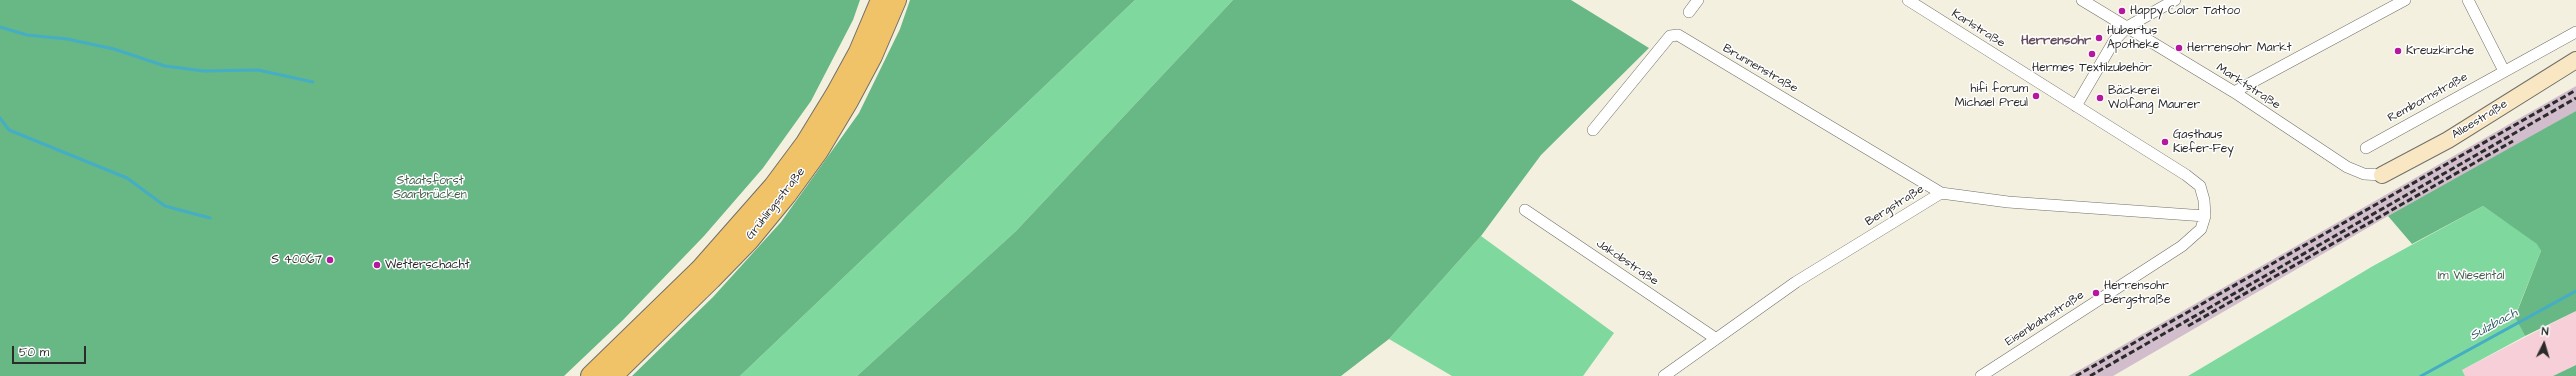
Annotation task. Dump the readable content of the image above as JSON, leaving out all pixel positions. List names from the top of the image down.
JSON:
{
  "streets": {
    "highway": ["Grühlingsstraße"],
    "street": [
      "Karlstraße",
      "Brunnenstraße",
      "Marktstraße",
      "Rembornstraße",
      "Alleestraße",
      "Bergstraße",
      "Jakobstraße",
      "Eisenbahnstraße"
    ]
  },
  "crossings": [
    ["Karlstraße", "Bergstraße"],
    ["Karlstraße", "Eisenbahnstraße"],
    ["Brunnenstraße", "Bergstraße"],
    ["Marktstraße", "Alleestraße"],
    ["Bergstraße", "Jakobstraße"]
  ],
  "districts": ["Herrensohr"],
  "water": ["Sulzbach"],
  "parks": ["Staatsforst Saarbrücken", "Im Wiesental"],
  "places": [
    "Happy Color Tattoo",
    "Hubertus Apotheke",
    "Herrensohr Markt",
    "Kreuzkirche",
    "Hermes Textilzubehör",
    "hifi forum Michael Preul",
    "Bäckerei Wolfang Maurer",
    "Gasthaus Kiefer-Fey",
    "S 40067",
    "Wetterschacht",
    "Herrensohr Bergstraße"
  ],
  "scale_bar": "50 m",
  "north": "top"
}
